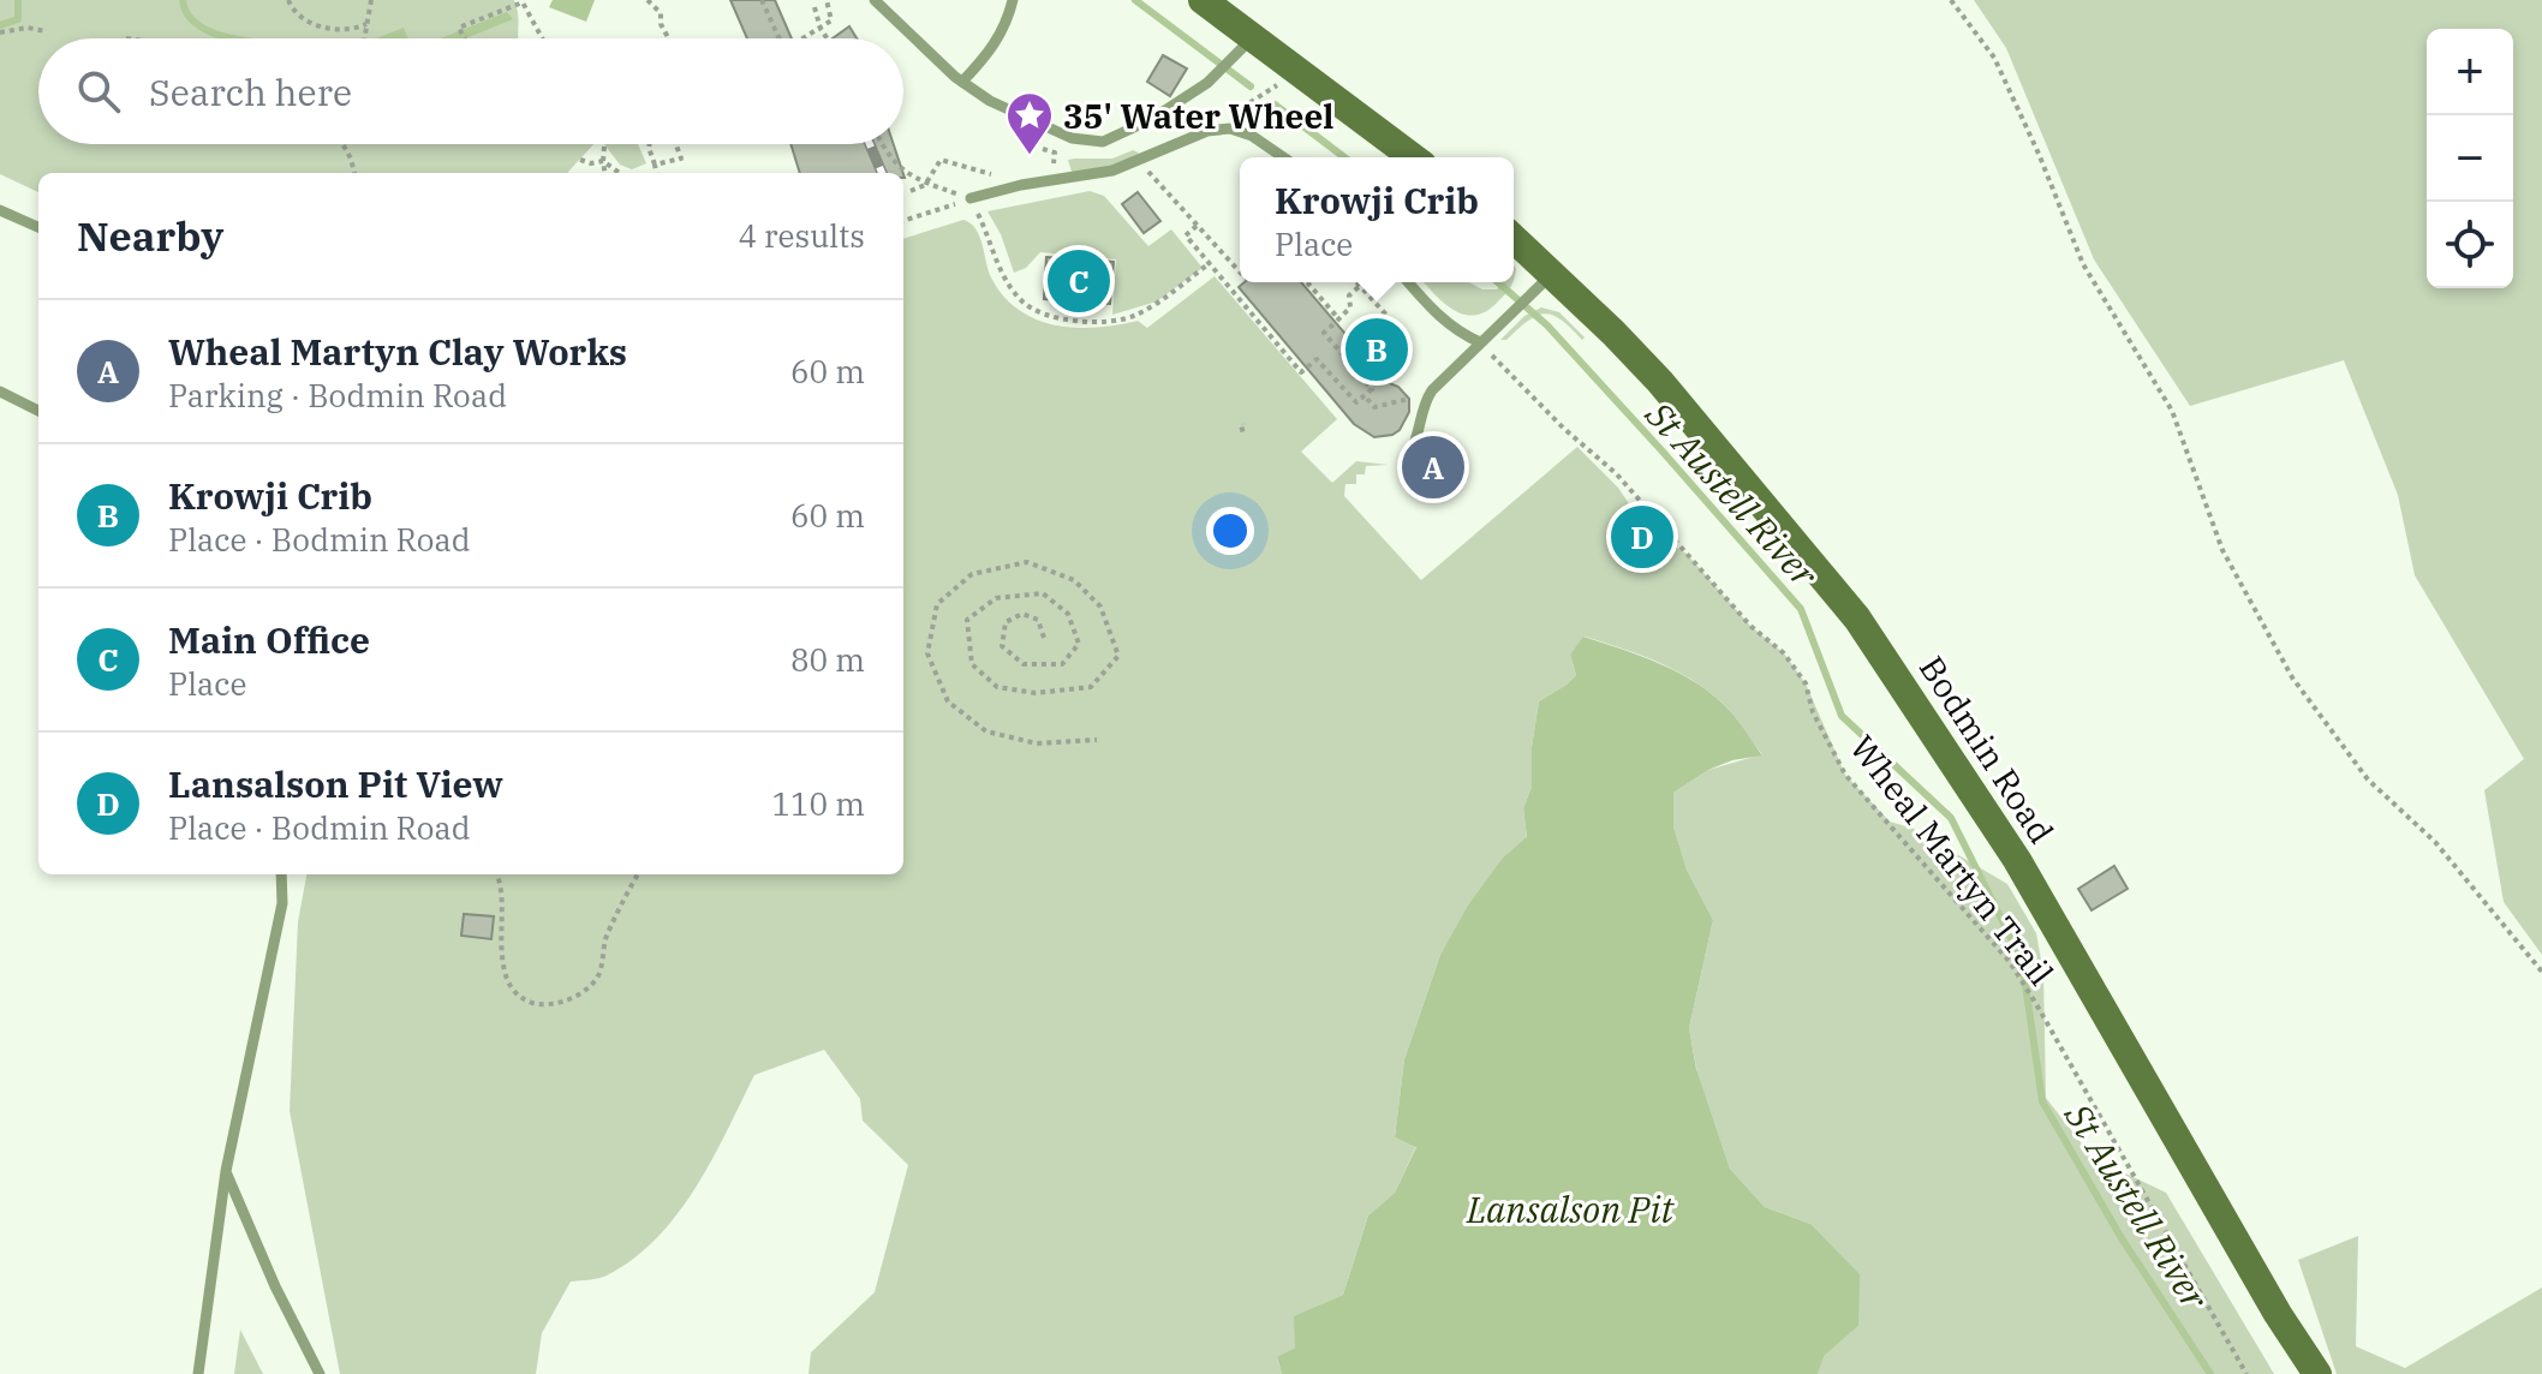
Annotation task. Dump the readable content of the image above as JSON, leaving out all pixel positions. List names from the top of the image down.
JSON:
{
  "streets": {
    "main road": ["Bodmin Road"],
    "path": ["Wheal Martyn Trail"]
  },
  "water": ["St Austell River", "Lansalson Pit"],
  "places": {
    "place": ["35' Water Wheel"]
  },
  "page": {
    "map_buttons": ["+", "−"],
    "search": "Search here",
    "popup": ["Krowji Crib", "Place"],
    "heading": ["Nearby", "4 results"],
    "pins": [
      "C",
      "B",
      "A",
      "D"
    ],
    "list": [
      {
        "mark": "A",
        "name": "Wheal Martyn Clay Works",
        "note": "Parking · Bodmin Road",
        "value": "60 m"
      },
      {
        "mark": "B",
        "name": "Krowji Crib",
        "note": "Place · Bodmin Road",
        "value": "60 m"
      },
      {
        "mark": "C",
        "name": "Main Office",
        "note": "Place",
        "value": "80 m"
      },
      {
        "mark": "D",
        "name": "Lansalson Pit View",
        "note": "Place · Bodmin Road",
        "value": "110 m"
      }
    ]
  }
}
